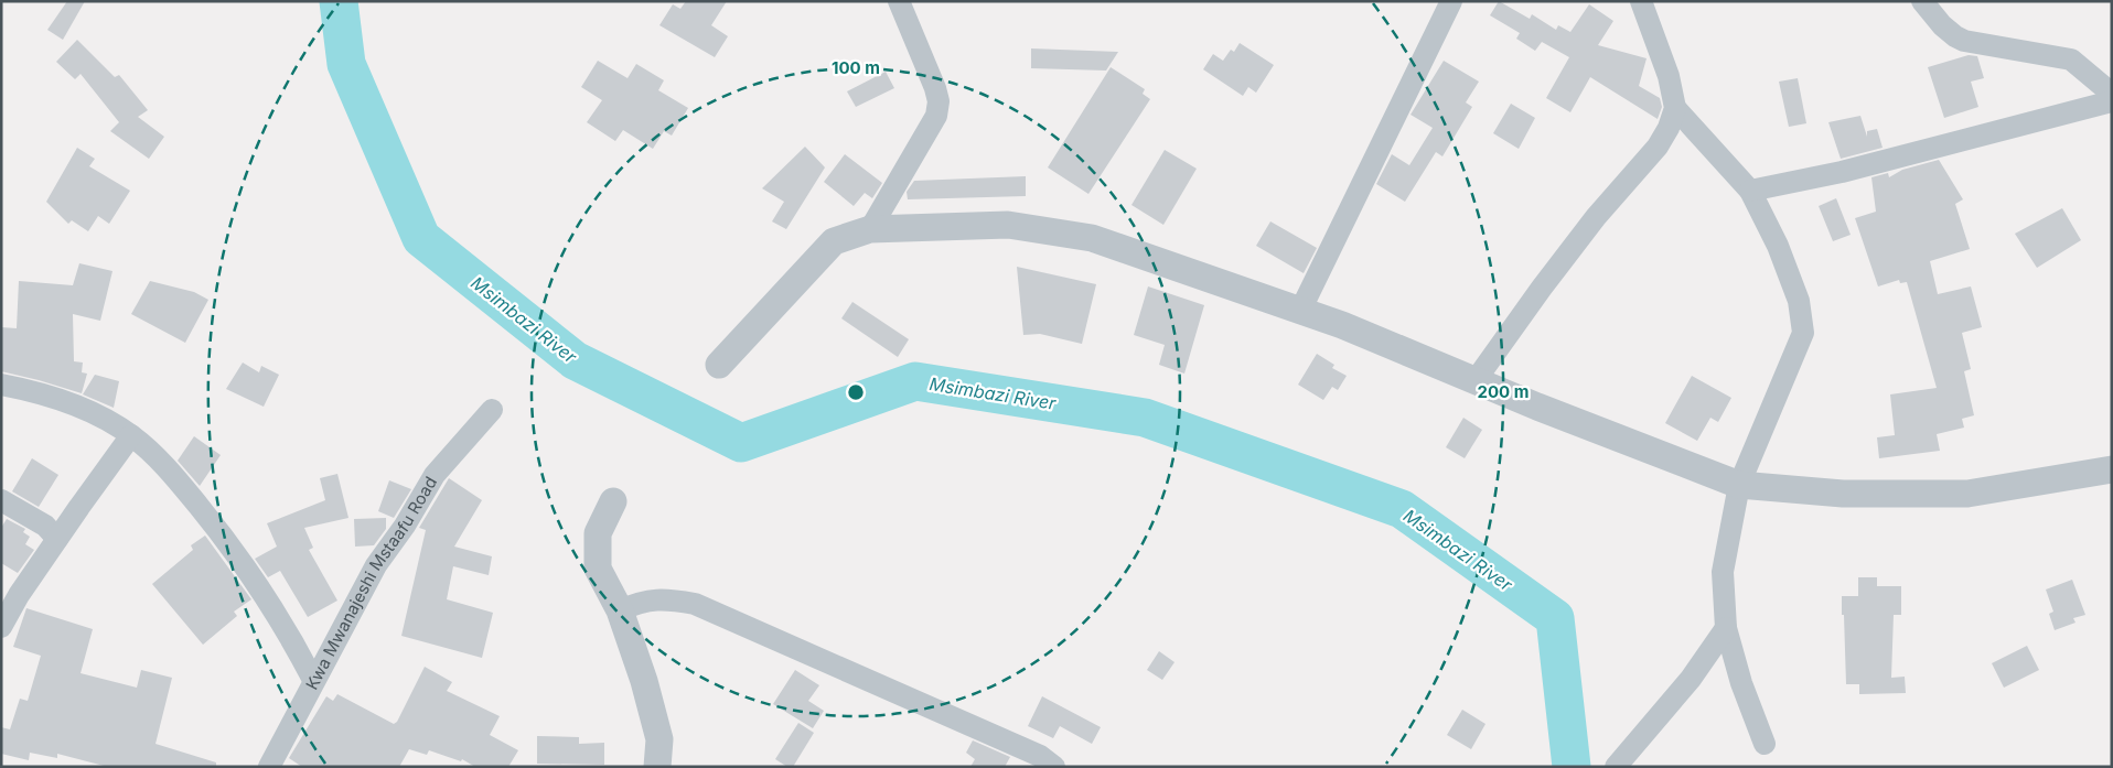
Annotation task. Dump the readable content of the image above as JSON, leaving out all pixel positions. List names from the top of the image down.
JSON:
{
  "streets": {
    "street": ["Kwa Mwanajeshi Mstaafu Road"]
  },
  "water": ["Msimbazi River"],
  "rings": ["100 m", "200 m"]
}
